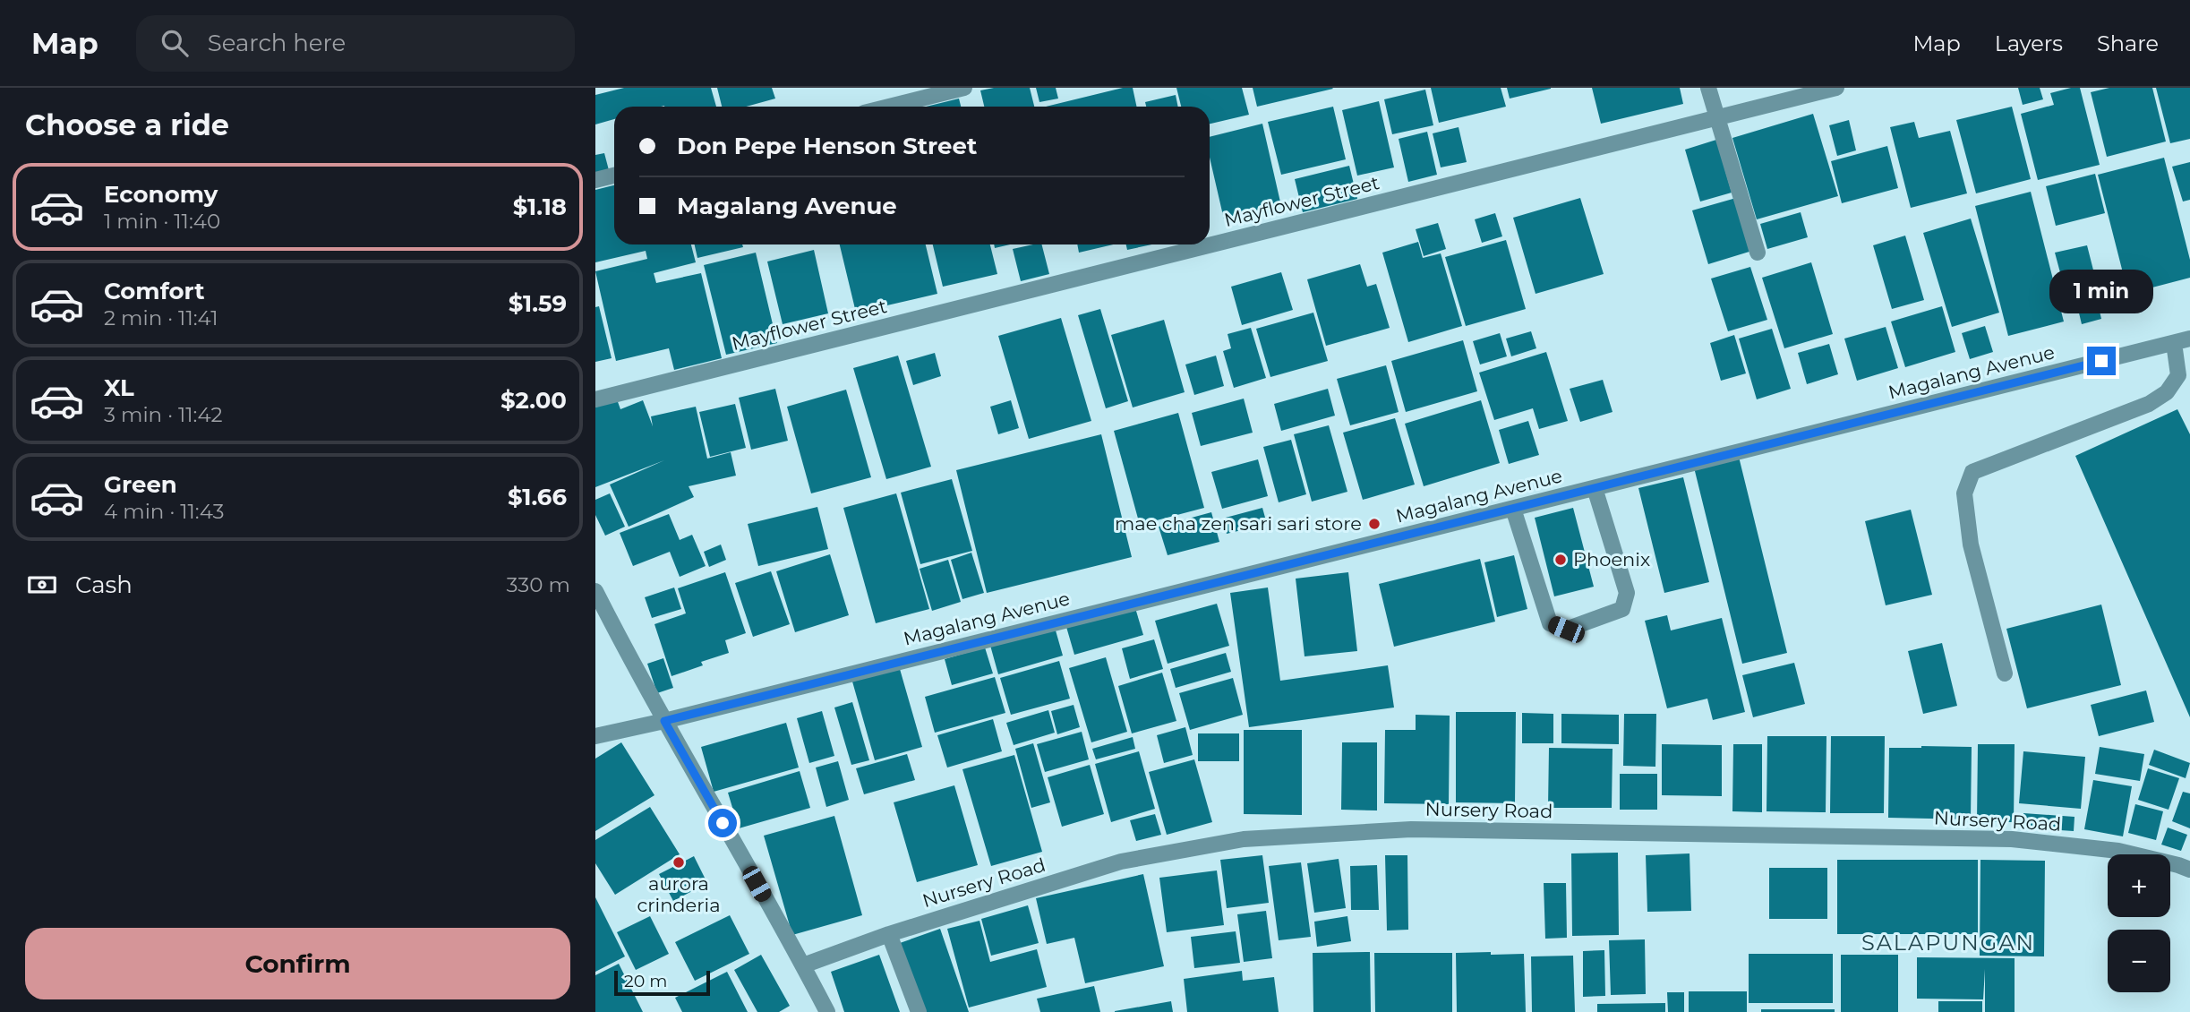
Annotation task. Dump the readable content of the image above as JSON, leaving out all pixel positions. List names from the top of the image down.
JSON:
{
  "streets": {
    "street": ["Mayflower Street", "Magalang Avenue", "Nursery Road"]
  },
  "districts": ["SALAPUNGAN"],
  "places": ["mae cha zen sari sari store", "Phoenix", "aurora crinderia"],
  "scale_bar": "20 m",
  "page": {
    "header": "Map",
    "search": "Search here",
    "nav": ["Map", "Layers", "Share"],
    "heading": "Choose a ride",
    "banner": ["Don Pepe Henson Street", "Magalang Avenue"],
    "list": [
      {
        "name": "Economy",
        "note": "1 min · 11:40",
        "value": "$1.18"
      },
      {
        "name": "Comfort",
        "note": "2 min · 11:41",
        "value": "$1.59"
      },
      {
        "name": "XL",
        "note": "3 min · 11:42",
        "value": "$2.00"
      },
      {
        "name": "Green",
        "note": "4 min · 11:43",
        "value": "$1.66"
      }
    ],
    "bubble": "1 min",
    "pay": ["Cash", "330 m"],
    "map_buttons": ["+", "−"],
    "buttons": "Confirm",
    "scale": "20 m"
  }
}
